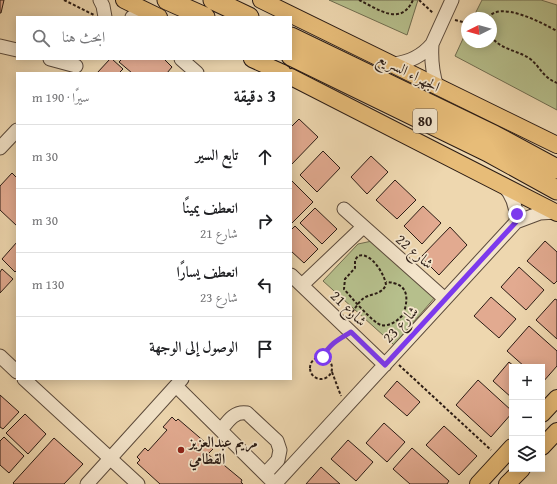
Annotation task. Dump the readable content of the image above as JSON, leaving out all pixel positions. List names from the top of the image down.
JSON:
{
  "streets": {
    "highway": ["الجهراء السريع", "80"],
    "street": ["شارع 22", "شارع 21", "شارع 23"]
  },
  "crossings": [
    ["شارع 22", "شارع 23"],
    ["شارع 21", "شارع 23"]
  ],
  "places": ["مريم عبدالعزيز القطامي"],
  "north": "left",
  "page": {
    "search": "ابحث هنا",
    "heading": ["3 دقيقة", "سيرًا · 190 m"],
    "list": [
      ["تابع السير", "30 m"],
      ["انعطف يمينًا", "شارع 21", "30 m"],
      ["انعطف يسارًا", "شارع 23", "130 m"],
      "الوصول إلى الوجهة"
    ],
    "map_buttons": ["+", "−"]
  }
}
